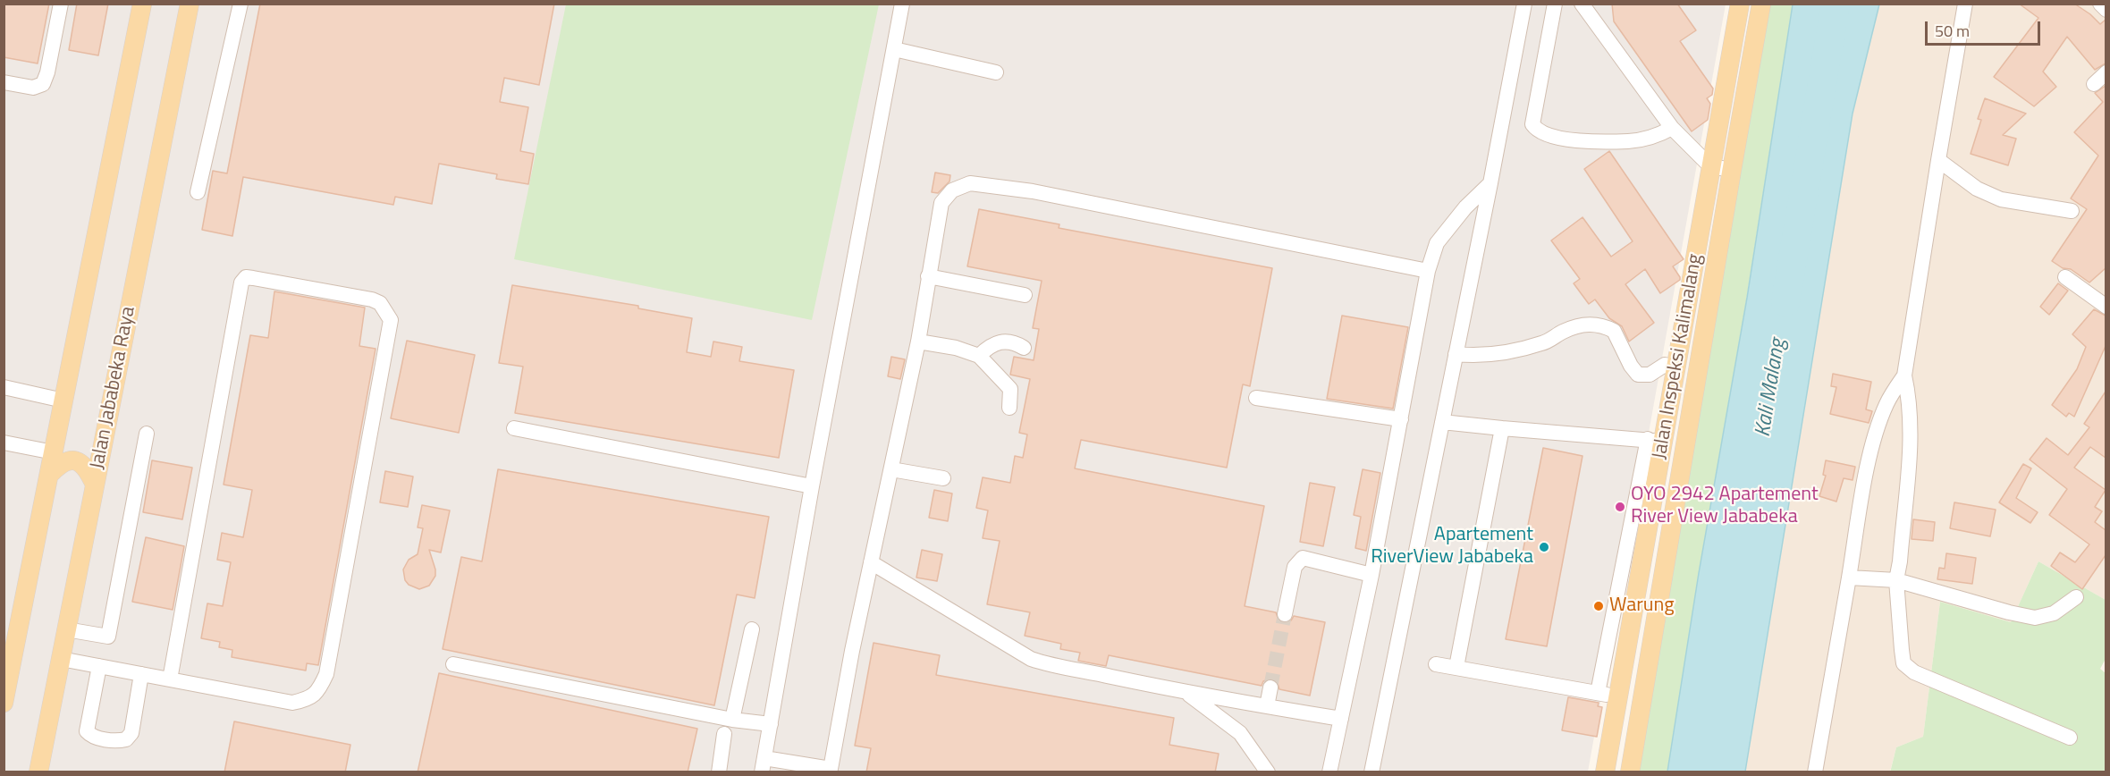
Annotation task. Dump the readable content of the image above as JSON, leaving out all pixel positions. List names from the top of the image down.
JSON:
{
  "streets": {
    "main road": ["Jalan Inspeksi Kalimalang", "Jalan Jababeka Raya"]
  },
  "water": ["Kali Malang"],
  "places": ["OYO 2942 Apartement River View Jababeka", "Apartement RiverView Jababeka", "Warung"],
  "scale_bar": "50 m"
}
